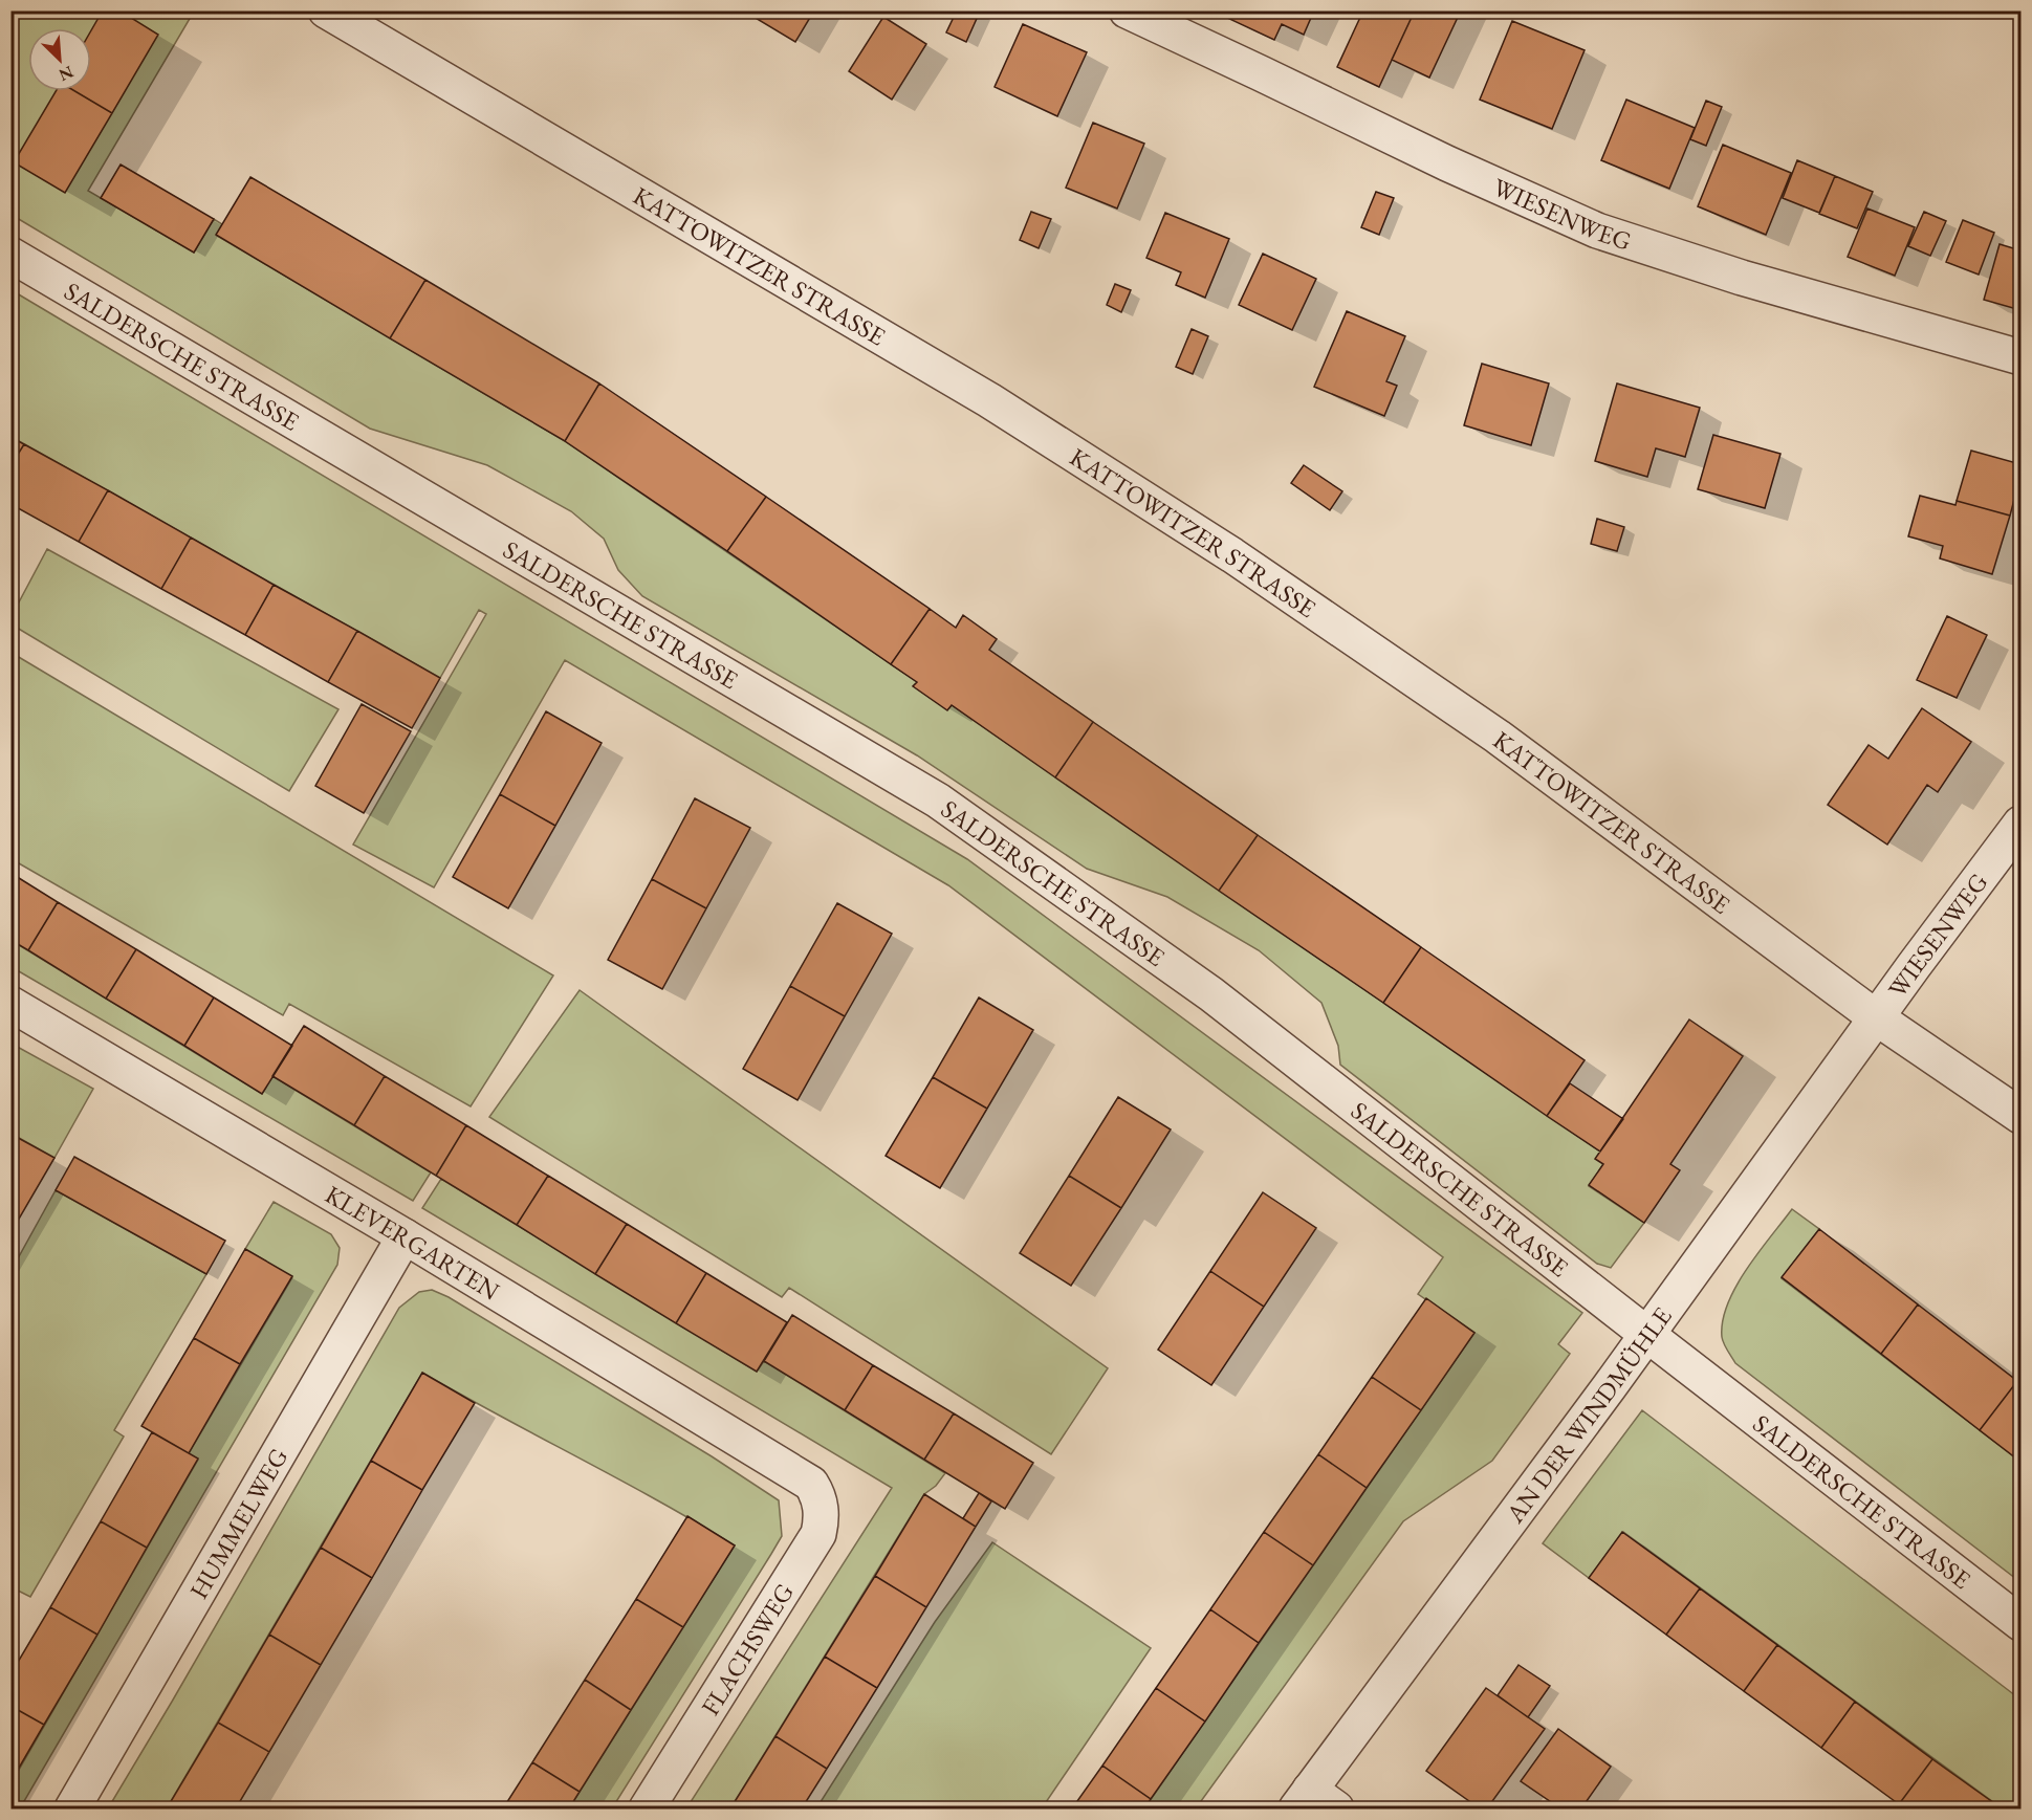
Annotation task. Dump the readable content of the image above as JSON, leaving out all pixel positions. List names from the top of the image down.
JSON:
{
  "streets": {
    "street": [
      "WIESENWEG",
      "KATTOWITZER STRASSE",
      "SALDERSCHE STRASSE",
      "KLEVERGARTEN",
      "AN DER WINDMÜHLE",
      "HUMMELWEG",
      "FLACHSWEG"
    ]
  },
  "crossings": [
    ["WIESENWEG", "KATTOWITZER STRASSE"],
    ["WIESENWEG", "AN DER WINDMÜHLE"],
    ["KATTOWITZER STRASSE", "AN DER WINDMÜHLE"],
    ["SALDERSCHE STRASSE", "AN DER WINDMÜHLE"],
    ["KLEVERGARTEN", "HUMMELWEG"],
    ["KLEVERGARTEN", "FLACHSWEG"]
  ],
  "north": "bottom right"
}
